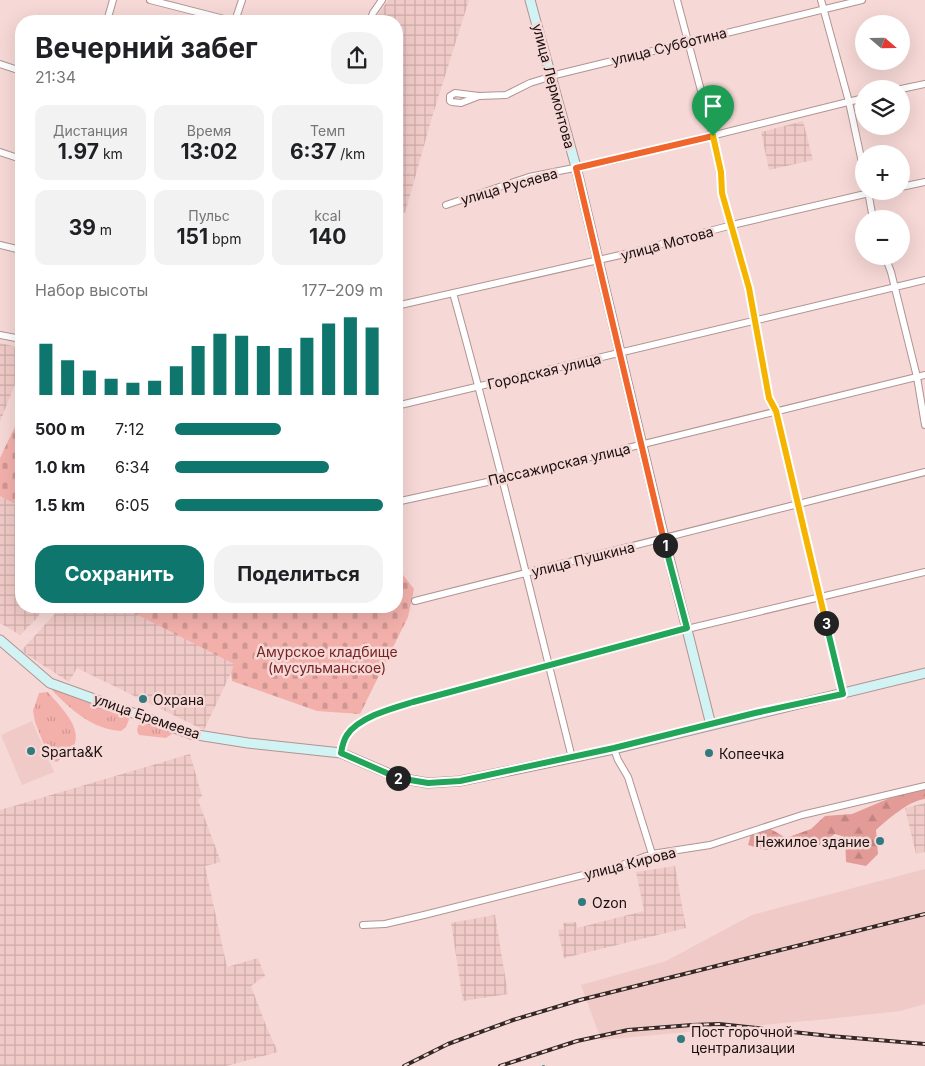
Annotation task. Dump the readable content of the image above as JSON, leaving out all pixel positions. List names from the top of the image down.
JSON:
{
  "streets": {
    "street": [
      "улица Субботина",
      "улица Лермонтова",
      "улица Русяева",
      "улица Мотова",
      "Городская улица",
      "Пассажирская улица",
      "улица Пушкина",
      "улица Еремеева",
      "улица Кирова"
    ]
  },
  "crossings": [
    ["улица Субботина", "улица Лермонтова"],
    ["улица Лермонтова", "улица Русяева"],
    ["улица Лермонтова", "улица Мотова"],
    ["улица Лермонтова", "Городская улица"],
    ["улица Лермонтова", "Пассажирская улица"],
    ["улица Лермонтова", "улица Пушкина"],
    ["улица Лермонтова", "улица Еремеева"]
  ],
  "parks": ["Амурское кладбище (мусульманское)"],
  "places": [
    "Охрана",
    "Sparta&K",
    "Копеечка",
    "Нежилое здание",
    "Ozon",
    "Пост горочной централизации"
  ],
  "north": "right",
  "page": {
    "map_buttons": ["+", "−"],
    "heading": ["Вечерний забег", "21:34"],
    "stats": [
      ["Дистанция", "1.97 km"],
      ["Время", "13:02"],
      ["Темп", "6:37 /km"],
      ["39 m"],
      ["Пульс", "151 bpm"],
      ["kcal", "140"]
    ],
    "chart": ["Набор высоты", "177–209 m"],
    "list": [
      {
        "name": "500 m",
        "note": "7:12"
      },
      {
        "name": "1.0 km",
        "note": "6:34"
      },
      {
        "name": "1.5 km",
        "note": "6:05"
      }
    ],
    "pins": ["1", "3", "2"],
    "buttons": ["Сохранить", "Поделиться"]
  }
}
